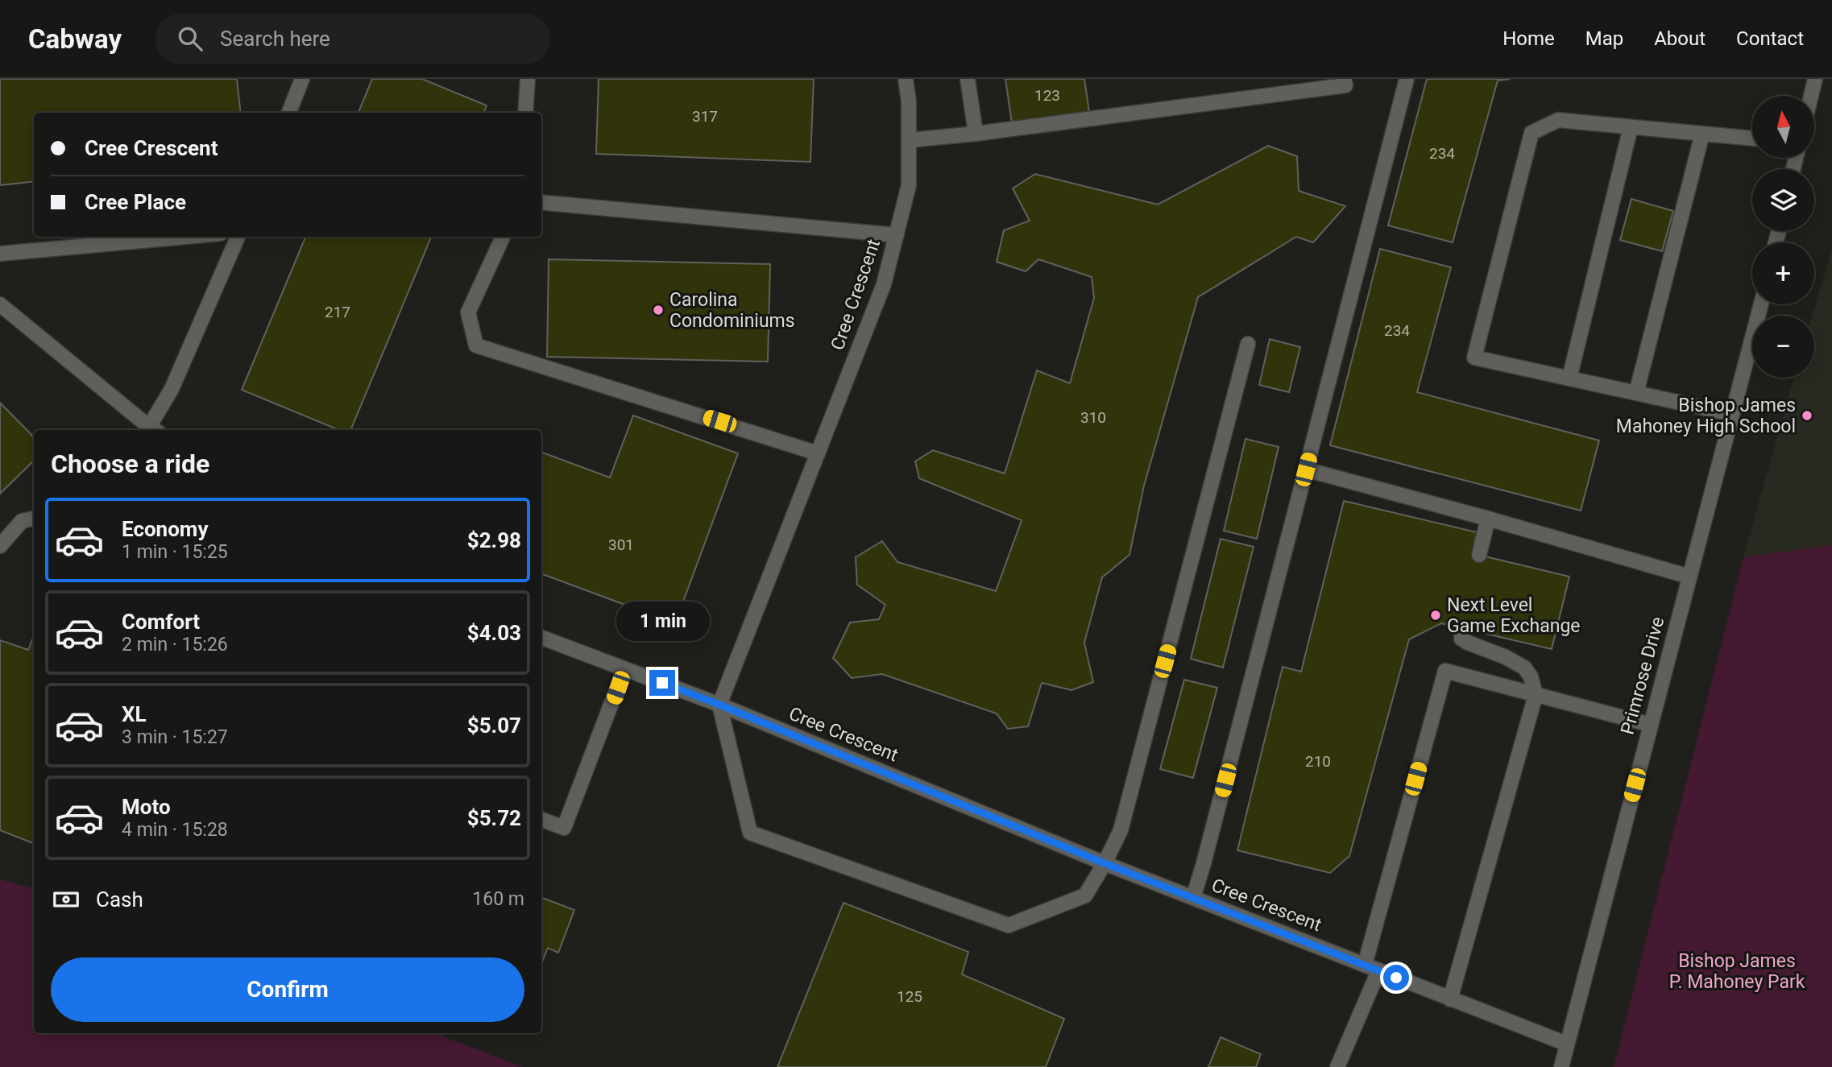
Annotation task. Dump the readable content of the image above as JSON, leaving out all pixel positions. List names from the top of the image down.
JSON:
{
  "streets": {
    "street": ["Cree Crescent", "Primrose Drive"]
  },
  "crossings": [
    ["Cree Crescent", "Primrose Drive"]
  ],
  "parks": ["Bishop James P. Mahoney Park"],
  "places": ["Carolina Condominiums", "Bishop James Mahoney High School", "Next Level Game Exchange"],
  "house_numbers": [
    "123",
    "317",
    "234",
    "217",
    "234",
    "310",
    "301",
    "210",
    "125"
  ],
  "north": "top",
  "page": {
    "header": "Cabway",
    "search": "Search here",
    "nav": [
      "Home",
      "Map",
      "About",
      "Contact"
    ],
    "map_buttons": ["+", "−"],
    "banner": ["Cree Crescent", "Cree Place"],
    "heading": "Choose a ride",
    "list": [
      {
        "name": "Economy",
        "note": "1 min · 15:25",
        "value": "$2.98"
      },
      {
        "name": "Comfort",
        "note": "2 min · 15:26",
        "value": "$4.03"
      },
      {
        "name": "XL",
        "note": "3 min · 15:27",
        "value": "$5.07"
      },
      {
        "name": "Moto",
        "note": "4 min · 15:28",
        "value": "$5.72"
      }
    ],
    "bubble": "1 min",
    "pay": ["Cash", "160 m"],
    "buttons": "Confirm"
  }
}
